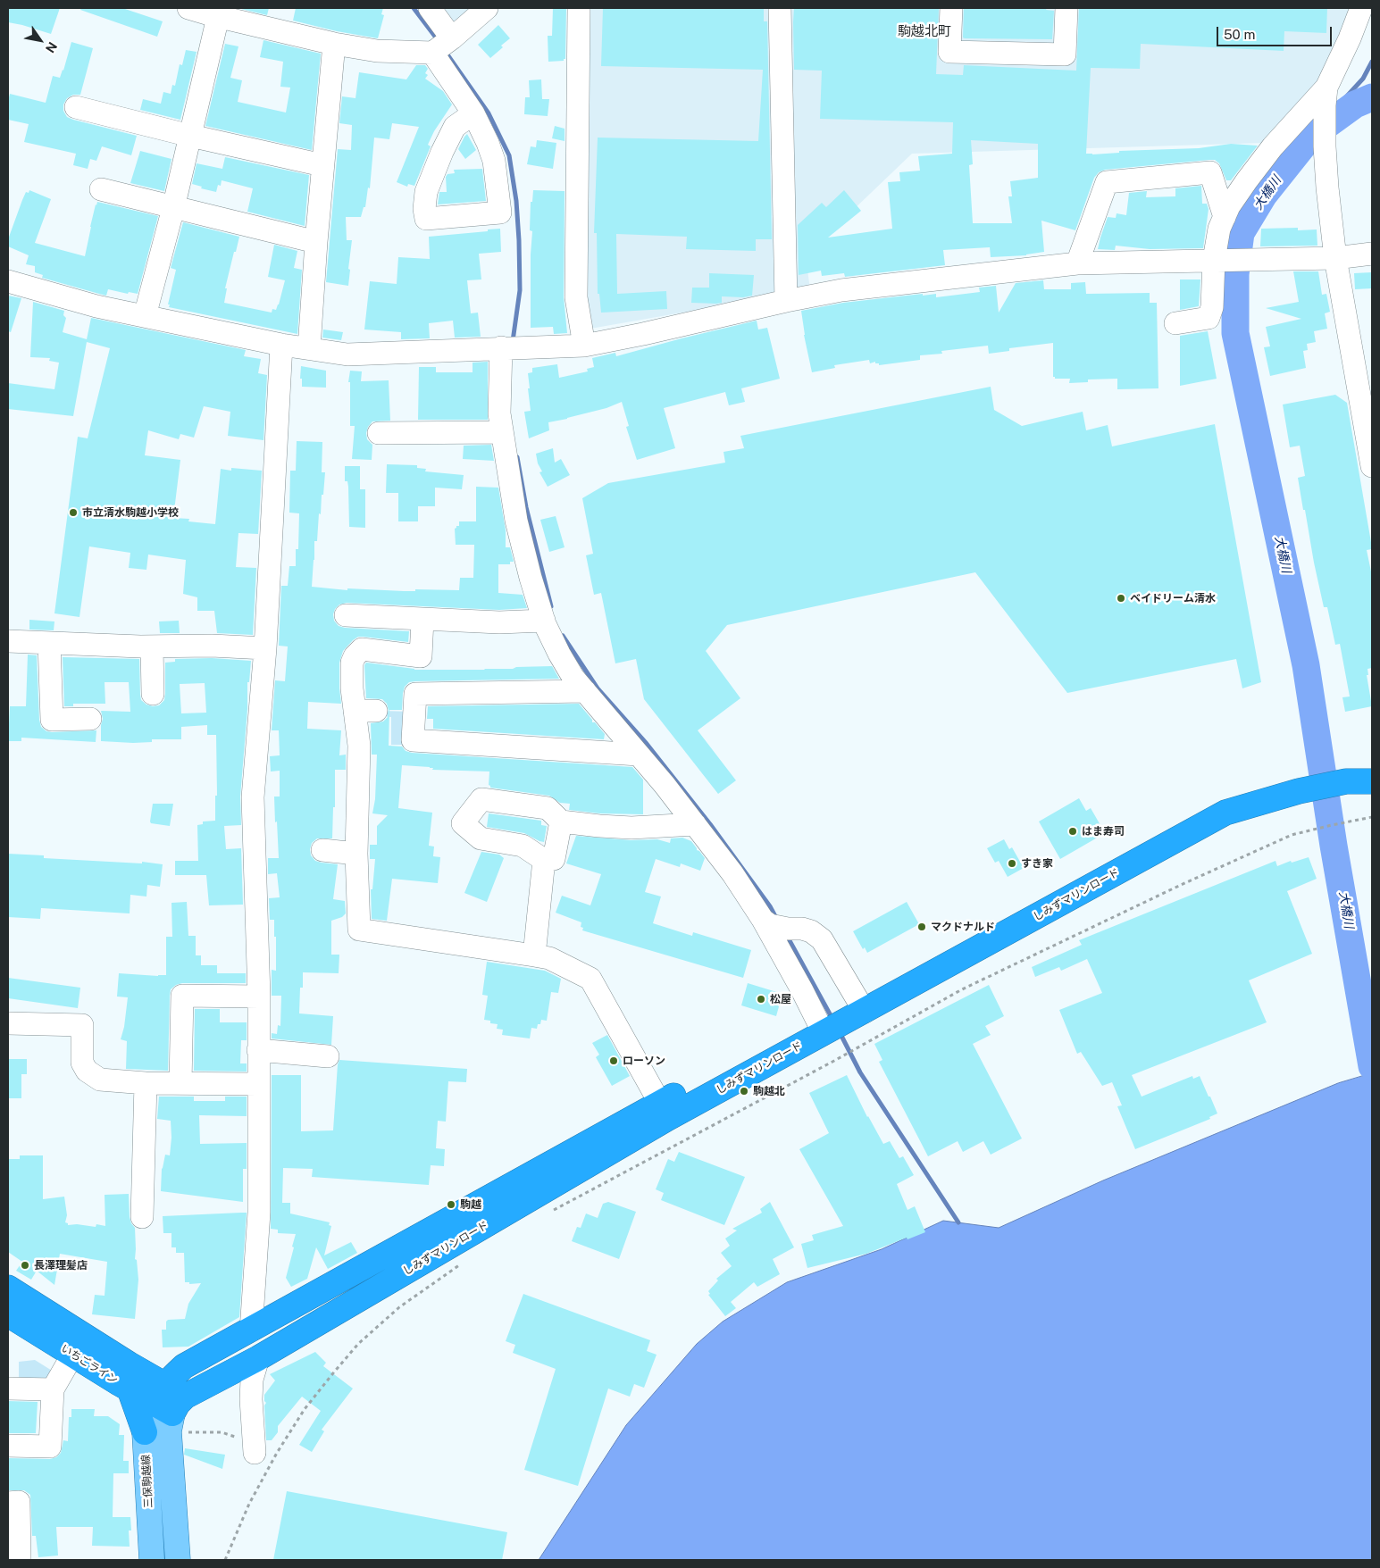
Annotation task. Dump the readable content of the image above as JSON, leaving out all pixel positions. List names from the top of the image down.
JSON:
{
  "streets": {
    "highway": ["しみずマリンロード", "いちごライン"],
    "main road": ["三保駒越線"]
  },
  "crossings": [
    ["しみずマリンロード", "いちごライン"],
    ["しみずマリンロード", "三保駒越線"],
    ["いちごライン", "三保駒越線"]
  ],
  "districts": ["駒越北町"],
  "water": ["大橋川"],
  "places": [
    "市立清水駒越小学校",
    "ベイドリーム清水",
    "はま寿司",
    "すき家",
    "マクドナルド",
    "松屋",
    "ローソン",
    "駒越北",
    "駒越",
    "長澤理髪店"
  ],
  "scale_bar": "50 m",
  "north": "bottom right"
}
